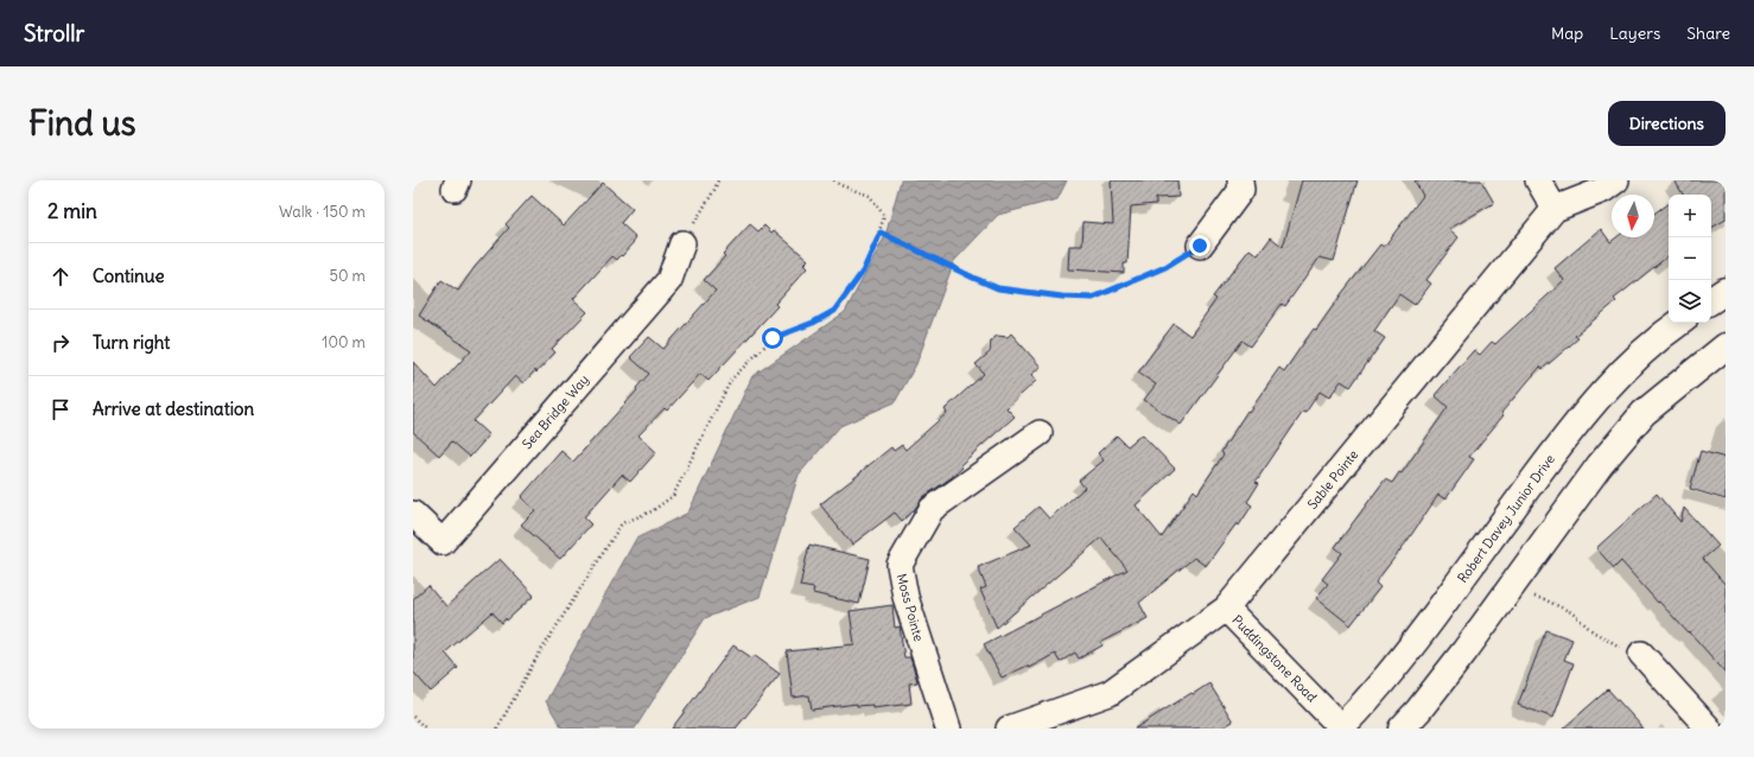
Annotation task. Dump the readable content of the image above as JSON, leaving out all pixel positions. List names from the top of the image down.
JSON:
{
  "streets": {
    "main road": ["Robert Davey Junior Drive"],
    "street": [
      "Sea Bridge Way",
      "Sable Pointe",
      "Moss Pointe",
      "Puddingstone Road"
    ]
  },
  "crossings": [
    ["Sable Pointe", "Puddingstone Road"],
    ["Robert Davey Junior Drive", "Puddingstone Road"]
  ],
  "north": "bottom",
  "page": {
    "header": "Strollr",
    "nav": ["Map", "Layers", "Share"],
    "buttons": "Directions",
    "title": "Find us",
    "heading": ["2 min", "Walk · 150 m"],
    "map_buttons": ["+", "−"],
    "list": [
      ["Continue", "50 m"],
      ["Turn right", "100 m"],
      "Arrive at destination"
    ]
  }
}
